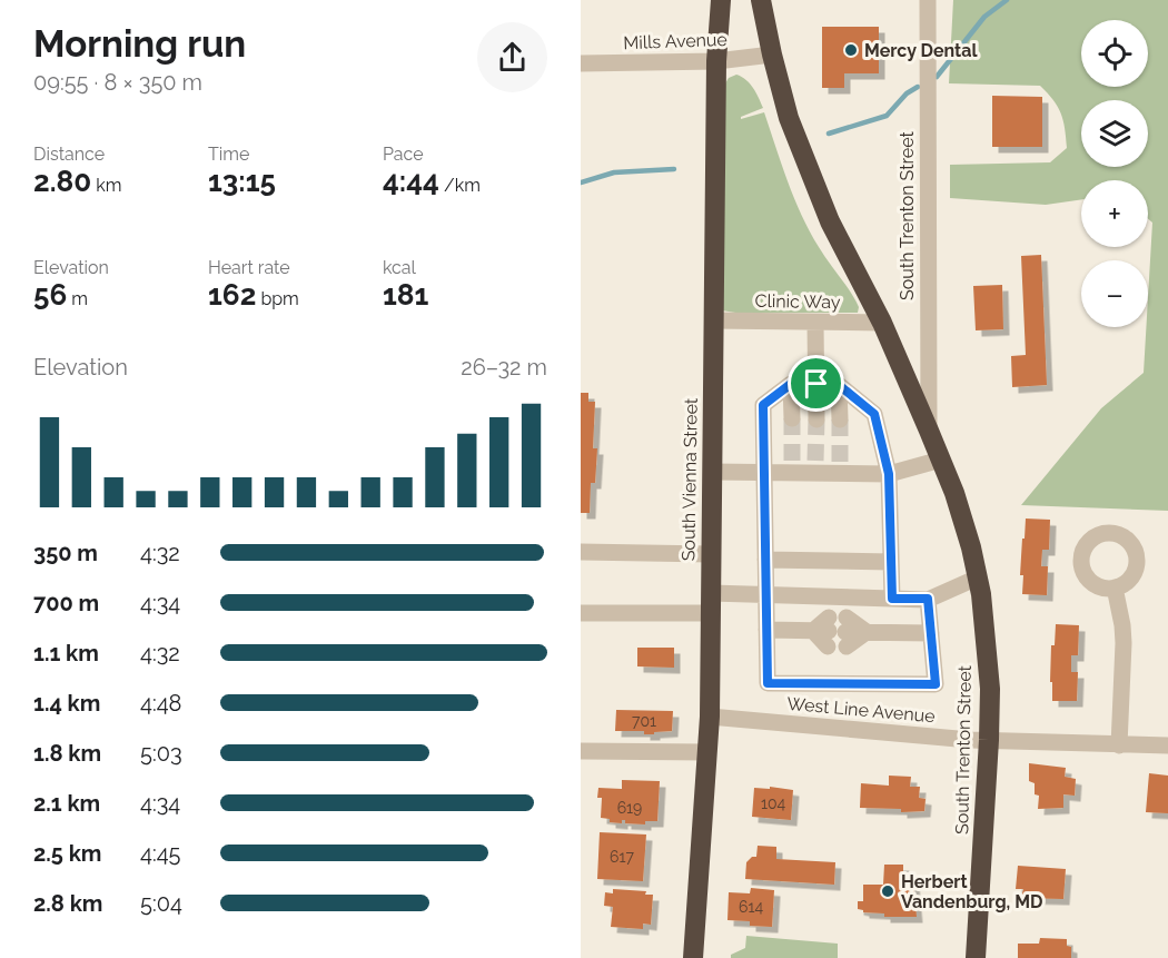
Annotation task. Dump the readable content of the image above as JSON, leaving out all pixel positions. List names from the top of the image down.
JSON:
{
  "streets": {
    "highway": ["South Trenton Street", "South Vienna Street"],
    "street": ["Mills Avenue", "Clinic Way", "West Line Avenue"]
  },
  "crossings": [
    ["Mills Avenue", "South Trenton Street"],
    ["Mills Avenue", "South Vienna Street"],
    ["South Trenton Street", "Clinic Way"],
    ["South Trenton Street", "West Line Avenue"],
    ["Clinic Way", "South Vienna Street"],
    ["South Vienna Street", "West Line Avenue"]
  ],
  "places": ["Mercy Dental", "Herbert Vandenburg, MD"],
  "house_numbers": [
    "701",
    "104",
    "619",
    "617",
    "614"
  ],
  "page": {
    "heading": ["Morning run", "09:55 · 8 × 350 m"],
    "map_buttons": ["+", "−"],
    "stats": [
      ["Distance", "2.80 km"],
      ["Time", "13:15"],
      ["Pace", "4:44 /km"],
      ["Elevation", "56 m"],
      ["Heart rate", "162 bpm"],
      ["kcal", "181"]
    ],
    "chart": ["Elevation", "26–32 m"],
    "list": [
      {
        "name": "350 m",
        "note": "4:32"
      },
      {
        "name": "700 m",
        "note": "4:34"
      },
      {
        "name": "1.1 km",
        "note": "4:32"
      },
      {
        "name": "1.4 km",
        "note": "4:48"
      },
      {
        "name": "1.8 km",
        "note": "5:03"
      },
      {
        "name": "2.1 km",
        "note": "4:34"
      },
      {
        "name": "2.5 km",
        "note": "4:45"
      },
      {
        "name": "2.8 km",
        "note": "5:04"
      }
    ]
  }
}
